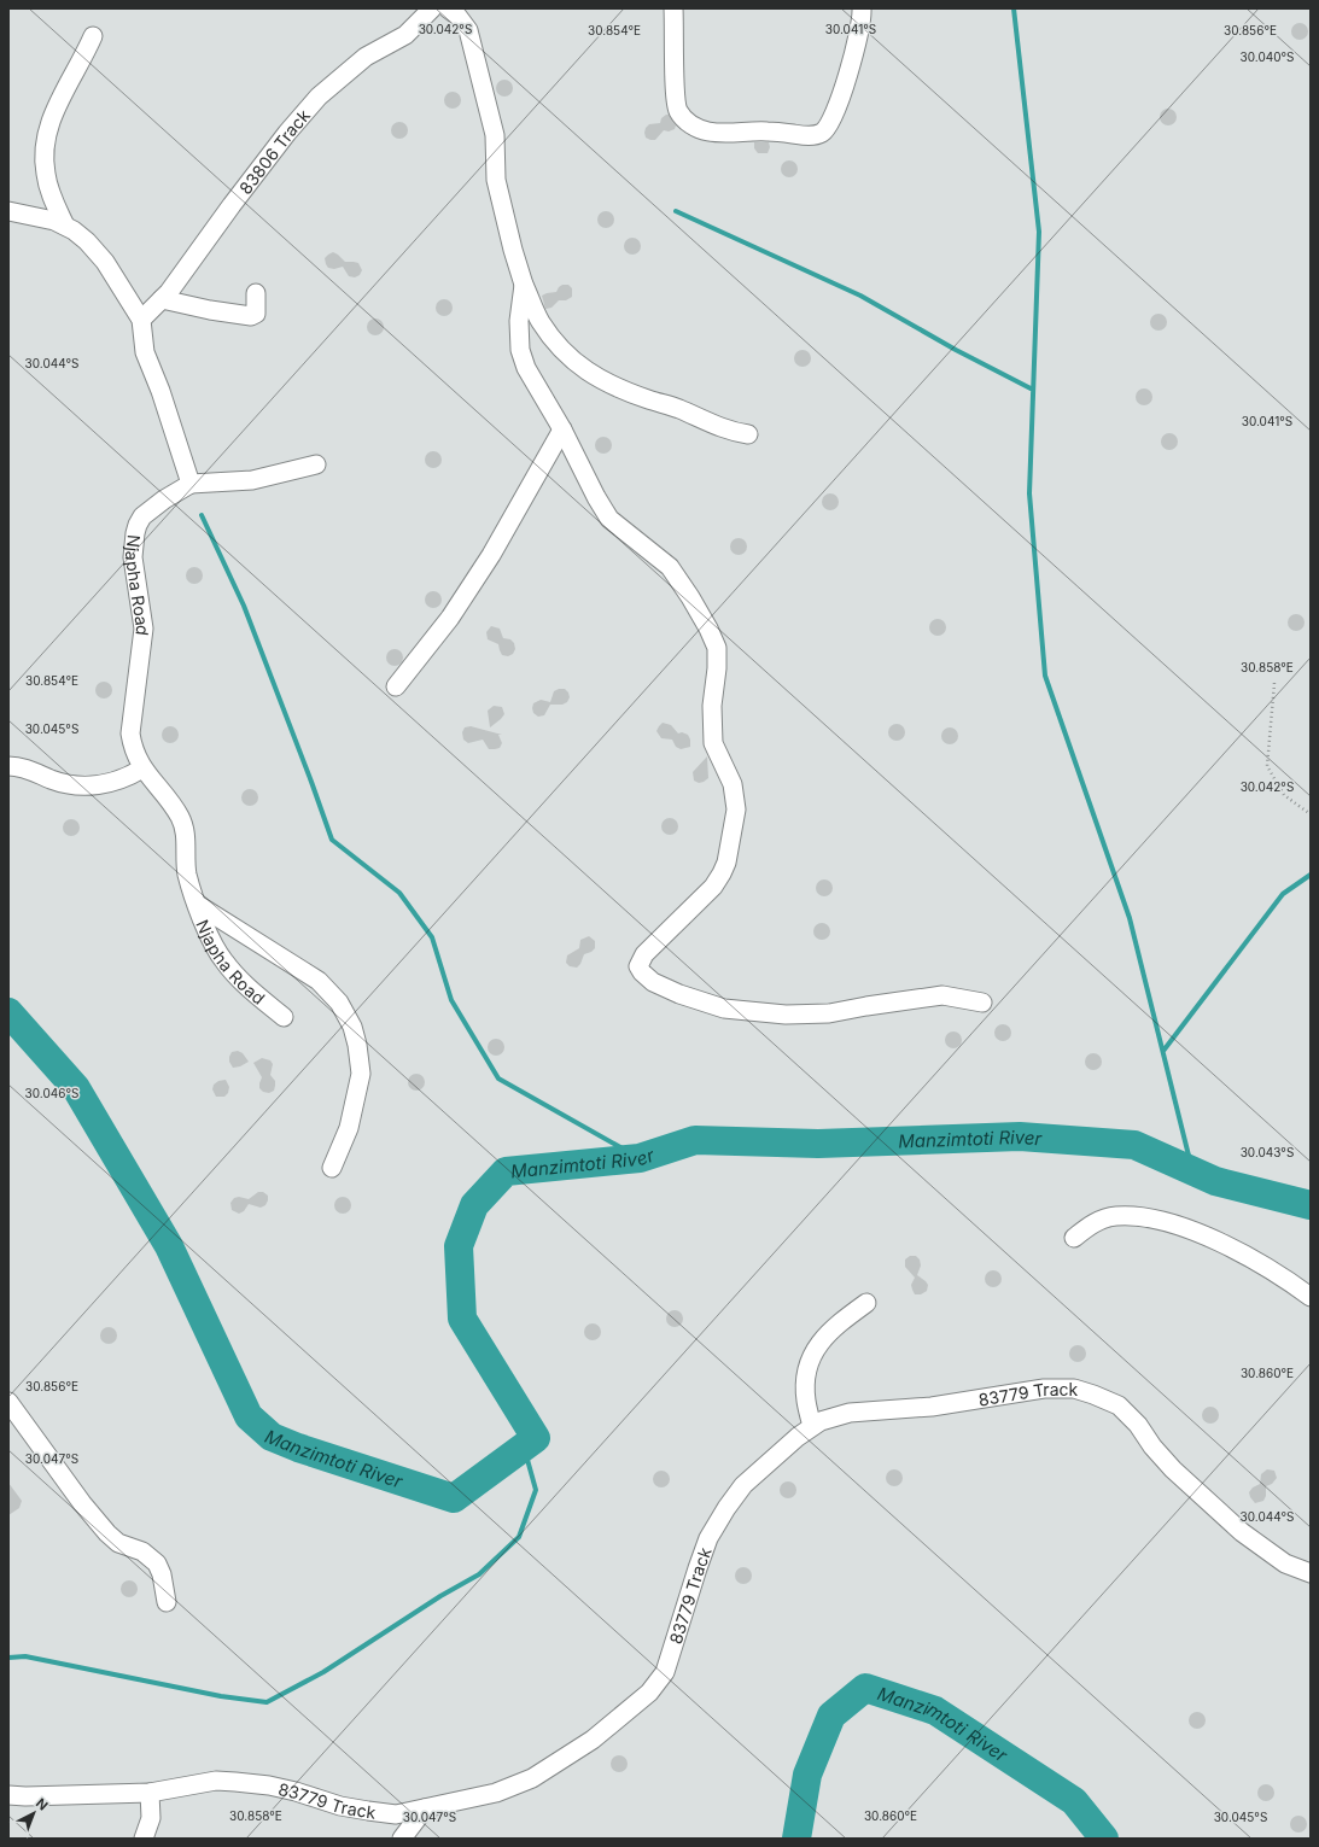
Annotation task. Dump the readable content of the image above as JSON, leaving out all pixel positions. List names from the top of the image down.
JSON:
{
  "streets": {
    "street": ["83806 Track", "Njapha Road", "83779 Track"]
  },
  "water": ["Manzimtoti River"],
  "north": "top right",
  "coordinates": [
    "30.042°S",
    "30.041°S",
    "30.854°E",
    "30.856°E",
    "30.040°S",
    "30.044°S",
    "30.858°E",
    "30.045°S",
    "30.046°S",
    "30.043°S",
    "30.860°E",
    "30.047°S"
  ]
}
